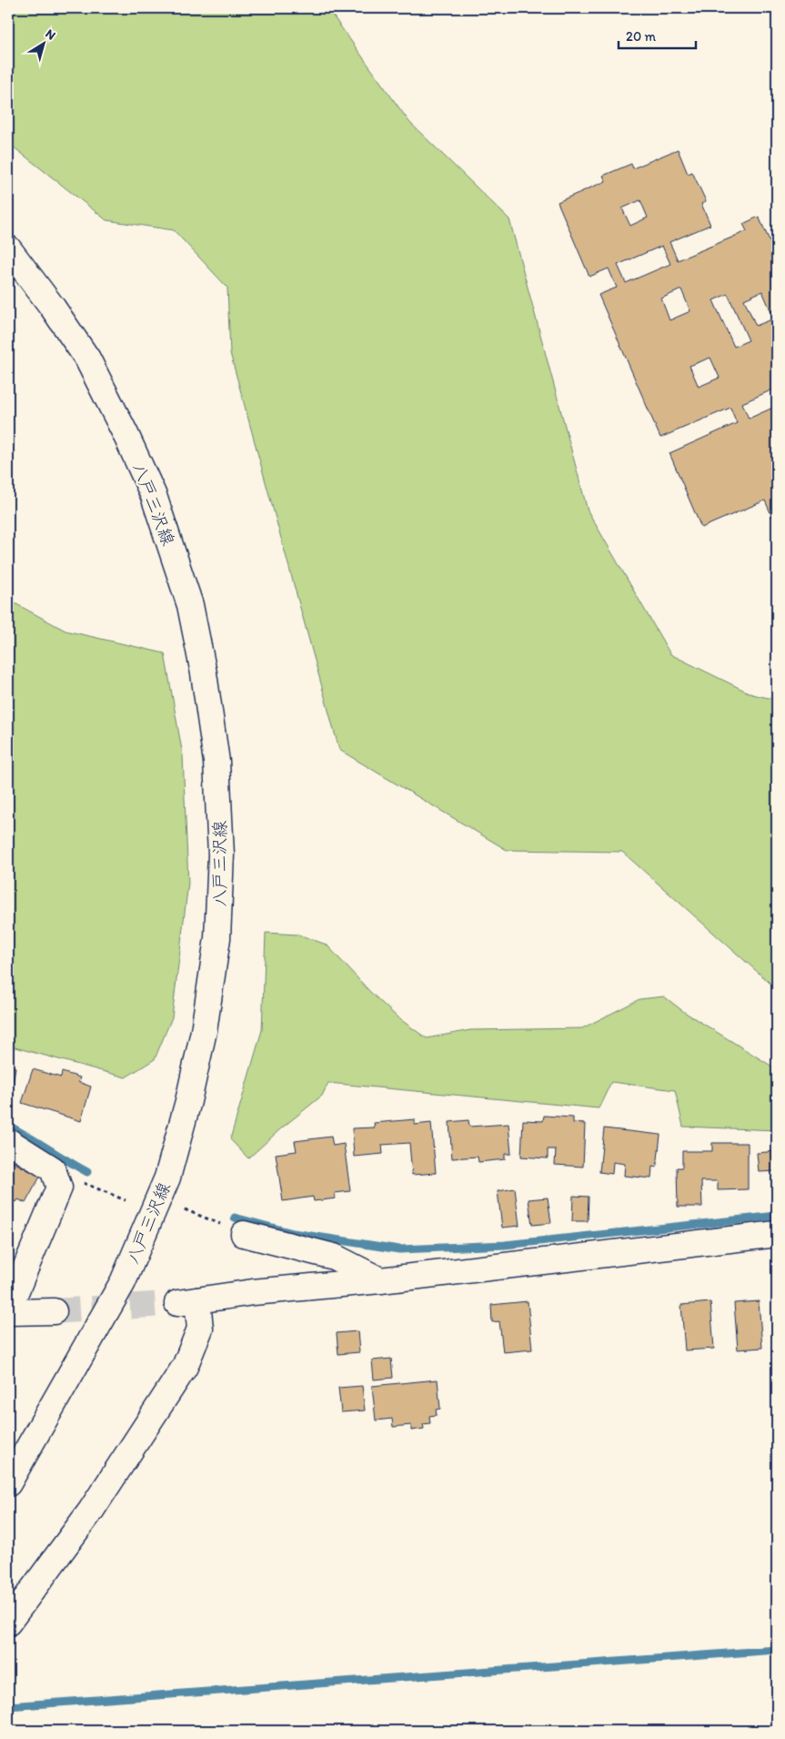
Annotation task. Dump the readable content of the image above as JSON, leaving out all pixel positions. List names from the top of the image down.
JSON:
{
  "streets": {
    "street": ["八戸三沢線"]
  },
  "scale_bar": "20 m",
  "north": "top right"
}
